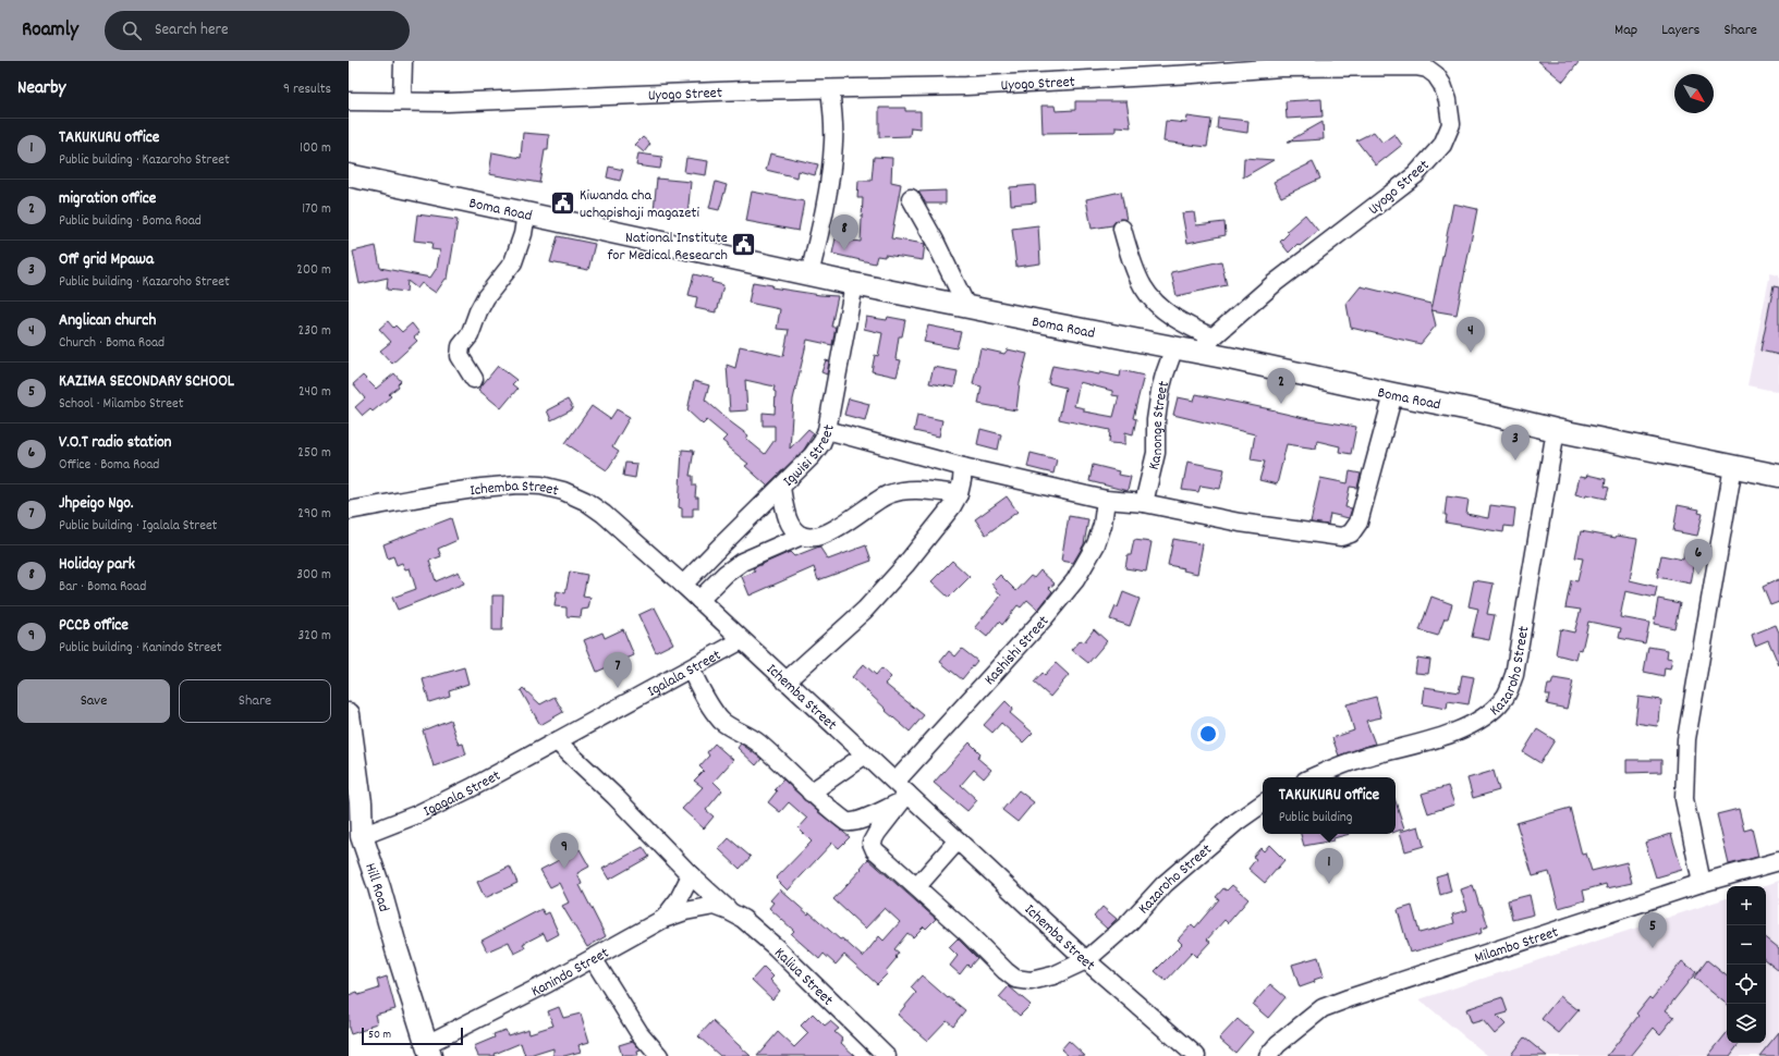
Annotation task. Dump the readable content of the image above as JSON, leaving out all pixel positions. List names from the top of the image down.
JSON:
{
  "streets": {
    "main road": ["Boma Road", "Hill Road"],
    "street": [
      "Uyogo Street",
      "Kanonge Street",
      "Igwisi Street",
      "Ichemba Street",
      "Kashishi Street",
      "Kazaroho Street",
      "Igalala Street",
      "Igagala Street",
      "Milambo Street",
      "Kanindo Street",
      "Kaliua Street"
    ]
  },
  "crossings": [
    ["Uyogo Street", "Boma Road"],
    ["Boma Road", "Kanonge Street"],
    ["Boma Road", "Igwisi Street"],
    ["Boma Road", "Kazaroho Street"],
    ["Igwisi Street", "Ichemba Street"],
    ["Ichemba Street", "Kashishi Street"],
    ["Ichemba Street", "Kazaroho Street"],
    ["Ichemba Street", "Igalala Street"],
    ["Kashishi Street", "Kazaroho Street"],
    ["Igalala Street", "Igagala Street"],
    ["Igagala Street", "Hill Road"],
    ["Hill Road", "Kanindo Street"],
    ["Kanindo Street", "Kaliua Street"]
  ],
  "places": {
    "public building": ["Kiwanda cha uchapishaji magazeti", "National Institute for Medical Research"]
  },
  "scale_bar": "50 m",
  "north": "bottom right",
  "page": {
    "header": "Roamly",
    "search": "Search here",
    "nav": ["Map", "Layers", "Share"],
    "heading": ["Nearby", "9 results"],
    "list": [
      {
        "mark": "1",
        "name": "TAKUKURU office",
        "note": "Public building · Kazaroho Street",
        "value": "100 m"
      },
      {
        "mark": "2",
        "name": "migration office",
        "note": "Public building · Boma Road",
        "value": "170 m"
      },
      {
        "mark": "3",
        "name": "Off grid Mpawa",
        "note": "Public building · Kazaroho Street",
        "value": "200 m"
      },
      {
        "mark": "4",
        "name": "Anglican church",
        "note": "Church · Boma Road",
        "value": "230 m"
      },
      {
        "mark": "5",
        "name": "KAZIMA SECONDARY SCHOOL",
        "note": "School · Milambo Street",
        "value": "240 m"
      },
      {
        "mark": "6",
        "name": "V.O.T radio station",
        "note": "Office · Boma Road",
        "value": "250 m"
      },
      {
        "mark": "7",
        "name": "Jhpeigo Ngo.",
        "note": "Public building · Igalala Street",
        "value": "290 m"
      },
      {
        "mark": "8",
        "name": "Holiday park",
        "note": "Bar · Boma Road",
        "value": "300 m"
      },
      {
        "mark": "9",
        "name": "PCCB office",
        "note": "Public building · Kanindo Street",
        "value": "320 m"
      }
    ],
    "pins": [
      "8",
      "4",
      "2",
      "3",
      "6",
      "7",
      "9",
      "1",
      "5"
    ],
    "buttons": ["Save", "Share"],
    "popup": ["TAKUKURU office", "Public building"],
    "map_buttons": ["+", "−"],
    "scale": "50 m"
  }
}
